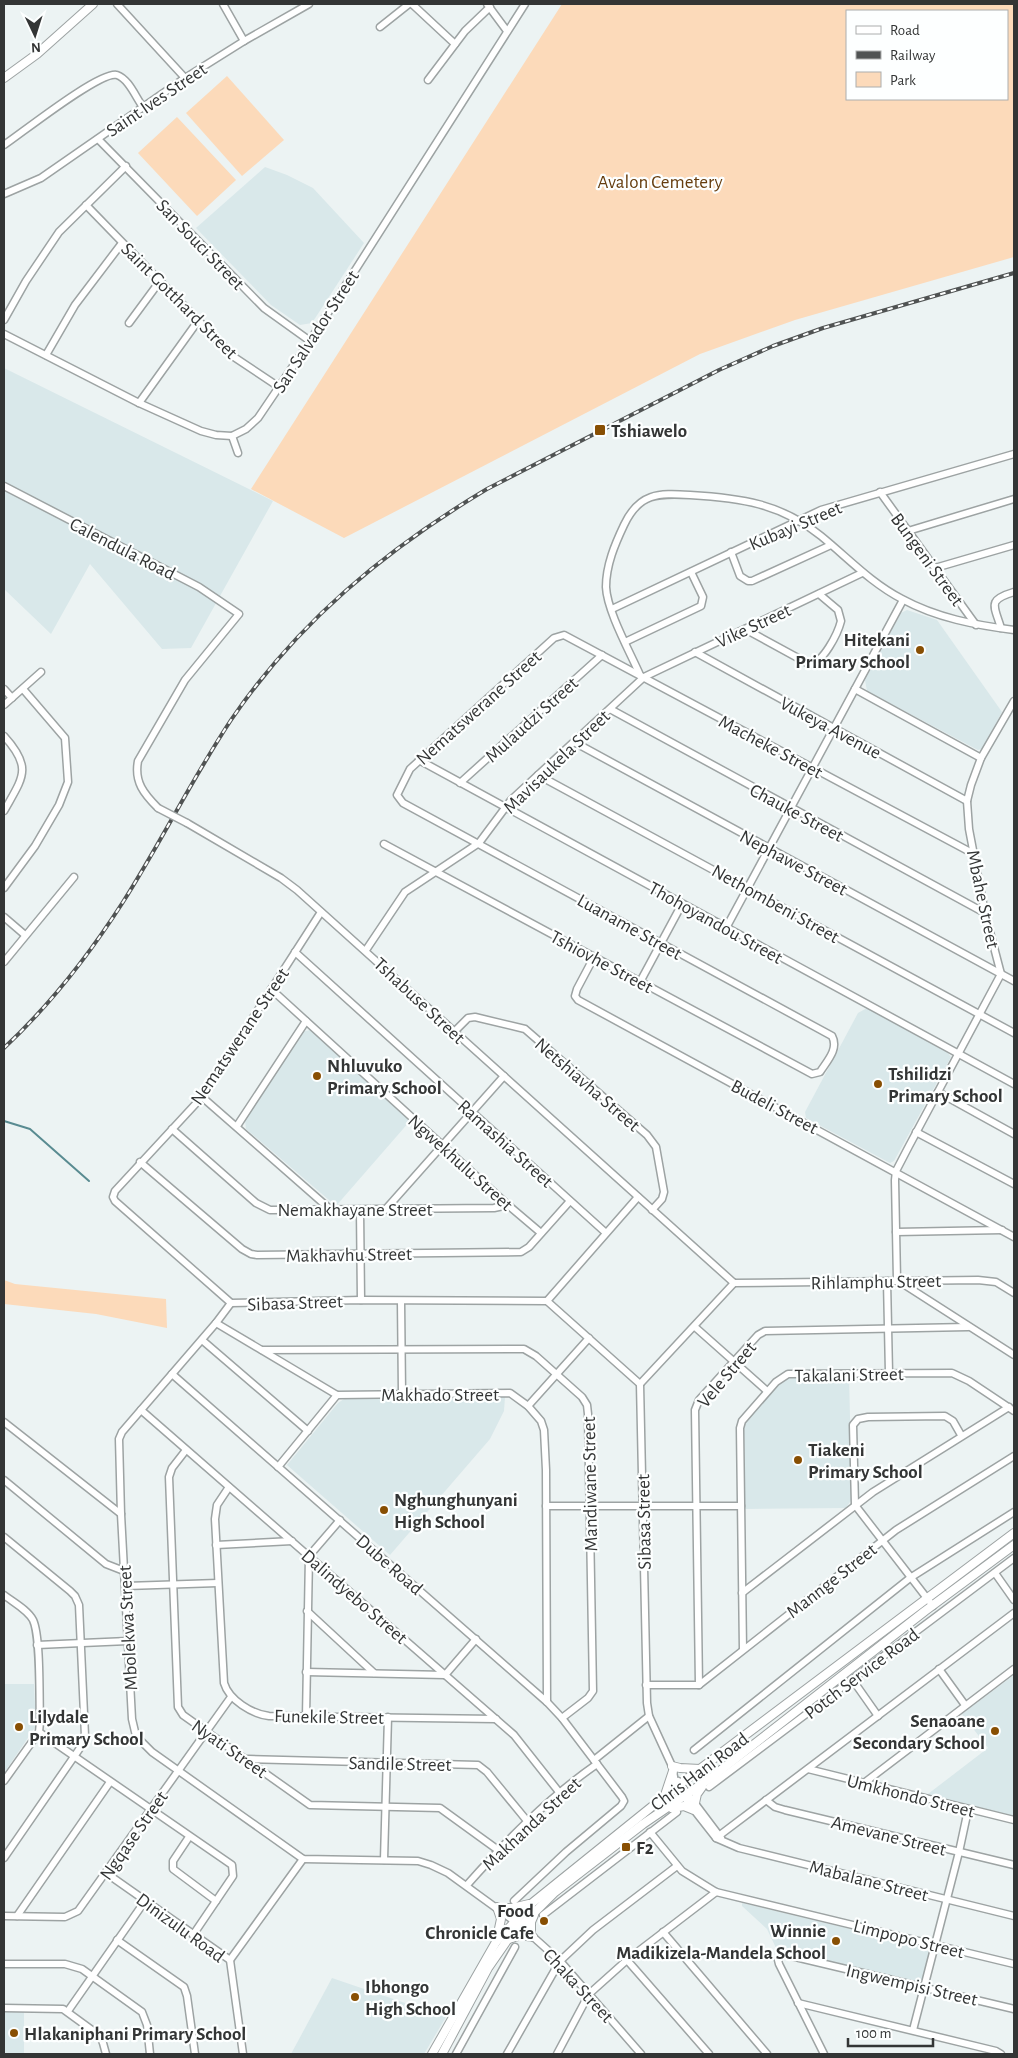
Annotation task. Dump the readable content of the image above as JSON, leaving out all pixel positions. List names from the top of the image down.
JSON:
{
  "streets": {
    "main road": ["Chris Hani Road"],
    "street": [
      "Saint Ives Street",
      "San Souci Street",
      "Saint Gotthard Street",
      "San Salvador Street",
      "Kubayi Street",
      "Calendula Road",
      "Bungeni Street",
      "Vike Street",
      "Nematswerane Street",
      "Mulaudzi Street",
      "Vukeya Avenue",
      "Macheke Street",
      "Mavisaukela Street",
      "Chauke Street",
      "Nephawe Street",
      "Mbahe Street",
      "Nethombeni Street",
      "Thohoyandou Street",
      "Luaname Street",
      "Tshiovhe Street",
      "Tshabuse Street",
      "Netshiavha Street",
      "Budeli Street",
      "Ramashia Street",
      "Ngwekhulu Street",
      "Nemakhayane Street",
      "Makhavhu Street",
      "Rihlamphu Street",
      "Sibasa Street",
      "Vele Street",
      "Takalani Street",
      "Makhado Street",
      "Mandiwane Street",
      "Dube Road",
      "Mannge Street",
      "Dalindyebo Street",
      "Mbolekwa Street",
      "Potch Service Road",
      "Funekile Street",
      "Nyati Street",
      "Sandile Street",
      "Umkhondo Street",
      "Makhanda Street",
      "Ngqase Street",
      "Amevane Street",
      "Mabalane Street",
      "Dinizulu Road",
      "Limpopo Street",
      "Ingwempisi Street",
      "Chaka Street"
    ]
  },
  "crossings": [
    ["Saint Ives Street", "San Souci Street"],
    ["San Souci Street", "San Salvador Street"],
    ["Saint Gotthard Street", "San Salvador Street"],
    ["Kubayi Street", "Bungeni Street"],
    ["Calendula Road", "Tshabuse Street"],
    ["Vike Street", "Vukeya Avenue"],
    ["Vike Street", "Macheke Street"],
    ["Vike Street", "Mavisaukela Street"],
    ["Nematswerane Street", "Macheke Street"],
    ["Nematswerane Street", "Thohoyandou Street"],
    ["Nematswerane Street", "Luaname Street"],
    ["Nematswerane Street", "Tshabuse Street"],
    ["Nematswerane Street", "Ramashia Street"],
    ["Nematswerane Street", "Ngwekhulu Street"],
    ["Nematswerane Street", "Nemakhayane Street"],
    ["Nematswerane Street", "Makhavhu Street"],
    ["Nematswerane Street", "Sibasa Street"],
    ["Mulaudzi Street", "Macheke Street"],
    ["Mulaudzi Street", "Thohoyandou Street"],
    ["Vukeya Avenue", "Mbahe Street"],
    ["Macheke Street", "Mavisaukela Street"],
    ["Macheke Street", "Mbahe Street"],
    ["Mavisaukela Street", "Chauke Street"],
    ["Mavisaukela Street", "Nephawe Street"],
    ["Mavisaukela Street", "Nethombeni Street"],
    ["Mavisaukela Street", "Thohoyandou Street"],
    ["Mavisaukela Street", "Luaname Street"],
    ["Mavisaukela Street", "Tshiovhe Street"],
    ["Mavisaukela Street", "Tshabuse Street"],
    ["Chauke Street", "Mbahe Street"],
    ["Nephawe Street", "Mbahe Street"],
    ["Mbahe Street", "Nethombeni Street"],
    ["Mbahe Street", "Thohoyandou Street"],
    ["Mbahe Street", "Budeli Street"],
    ["Luaname Street", "Tshiovhe Street"],
    ["Tshiovhe Street", "Budeli Street"],
    ["Tshabuse Street", "Netshiavha Street"],
    ["Tshabuse Street", "Rihlamphu Street"],
    ["Ramashia Street", "Makhavhu Street"],
    ["Ngwekhulu Street", "Nemakhayane Street"],
    ["Ngwekhulu Street", "Makhavhu Street"],
    ["Sibasa Street", "Mbolekwa Street"],
    ["Sibasa Street", "Chris Hani Road"],
    ["Sibasa Street", "Makhanda Street"],
    ["Sibasa Street", "Mabalane Street"],
    ["Vele Street", "Mannge Street"],
    ["Takalani Street", "Mannge Street"],
    ["Makhado Street", "Dube Road"],
    ["Mandiwane Street", "Dube Road"],
    ["Dube Road", "Mbolekwa Street"],
    ["Dube Road", "Makhanda Street"],
    ["Dalindyebo Street", "Mbolekwa Street"],
    ["Dalindyebo Street", "Funekile Street"],
    ["Dalindyebo Street", "Nyati Street"],
    ["Dalindyebo Street", "Makhanda Street"],
    ["Mbolekwa Street", "Ngqase Street"],
    ["Funekile Street", "Ngqase Street"],
    ["Nyati Street", "Sandile Street"],
    ["Nyati Street", "Makhanda Street"],
    ["Nyati Street", "Ngqase Street"],
    ["Sandile Street", "Makhanda Street"],
    ["Chris Hani Road", "Mabalane Street"],
    ["Chris Hani Road", "Chaka Street"],
    ["Ngqase Street", "Dinizulu Road"]
  ],
  "parks": ["Avalon Cemetery"],
  "places": {
    "transit": ["Tshiawelo", "F2"],
    "other": [
      "Hitekani Primary School",
      "Nhluvuko Primary School",
      "Tshilidzi Primary School",
      "Tiakeni Primary School",
      "Nghunghunyani High School",
      "Lilydale Primary School",
      "Senaoane Secondary School",
      "Food Chronicle Cafe",
      "Winnie Madikizela-Mandela School",
      "Ibhongo High School",
      "Hlakaniphani Primary School"
    ]
  },
  "legend": ["Road", "Railway", "Park"],
  "scale_bar": "100 m",
  "north": "bottom"
}
